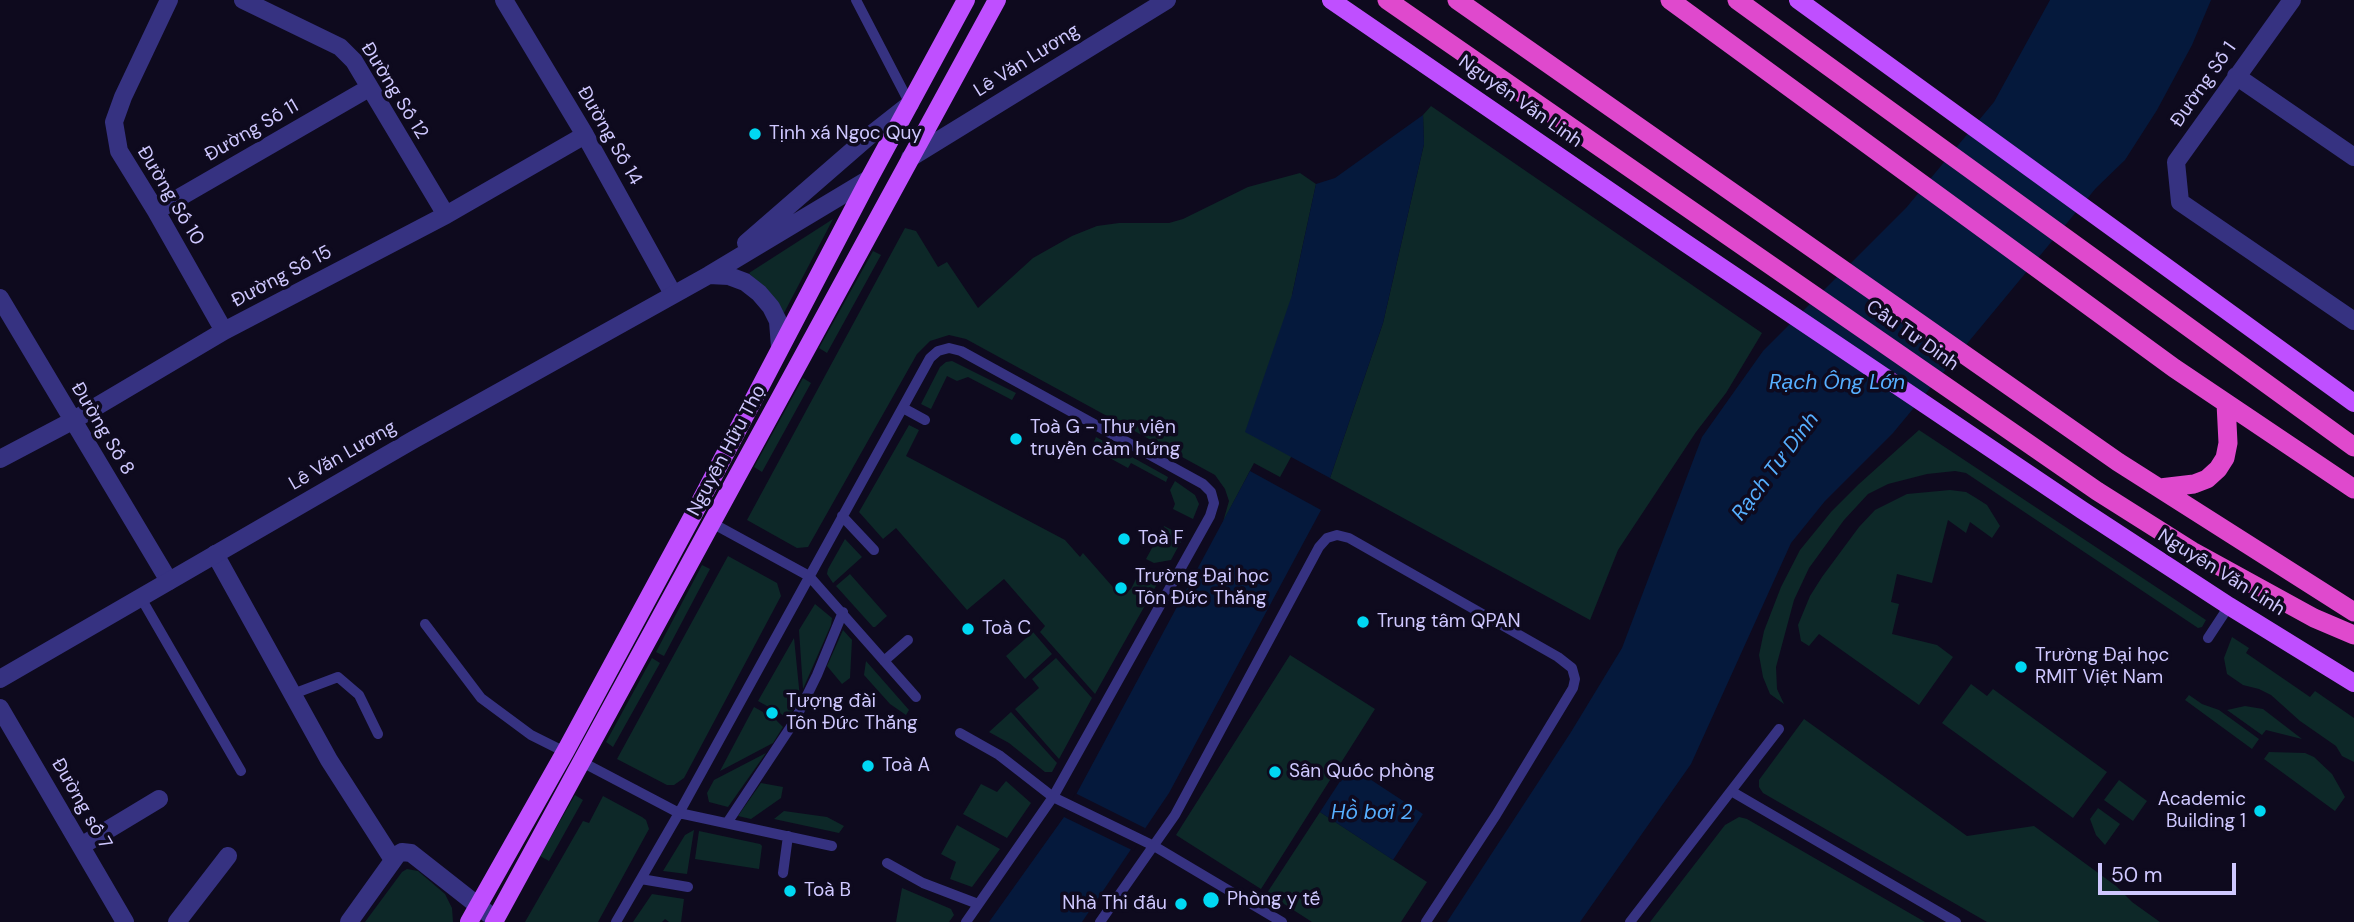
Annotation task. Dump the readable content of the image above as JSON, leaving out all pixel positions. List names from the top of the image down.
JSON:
{
  "streets": {
    "highway": ["Nguyễn Văn Linh", "Cầu Tư Dinh"],
    "main road": ["Nguyễn Hữu Thọ"],
    "street": [
      "Lê Văn Lương",
      "Đường Số 1",
      "Đường Số 12",
      "Đường Số 11",
      "Đường Số 14",
      "Đường Số 10",
      "Đường Số 15",
      "Đường Số 8",
      "Đường số 7"
    ]
  },
  "crossings": [
    ["Lê Văn Lương", "Đường Số 14"],
    ["Lê Văn Lương", "Đường Số 8"],
    ["Lê Văn Lương", "Nguyễn Hữu Thọ"],
    ["Đường Số 12", "Đường Số 11"],
    ["Đường Số 12", "Đường Số 15"],
    ["Nguyễn Văn Linh", "Cầu Tư Dinh"],
    ["Đường Số 11", "Đường Số 10"],
    ["Đường Số 14", "Đường Số 15"],
    ["Đường Số 10", "Đường Số 15"],
    ["Đường Số 15", "Đường Số 8"]
  ],
  "water": ["Rạch Ông Lớn", "Rạch Tư Dinh", "Hồ bơi 2"],
  "places": [
    "Tịnh xá Ngọc Quy",
    "Toà G - Thư viện truyền cảm hứng",
    "Toà F",
    "Trường Đại học Tôn Đức Thắng",
    "Trung tâm QPAN",
    "Toà C",
    "Trường Đại học RMIT Việt Nam",
    "Tượng đài Tôn Đức Thắng",
    "Toà A",
    "Sân Quốc phòng",
    "Academic Building 1",
    "Toà B",
    "Phòng y tế",
    "Nhà Thi đấu"
  ],
  "scale_bar": "50 m"
}
